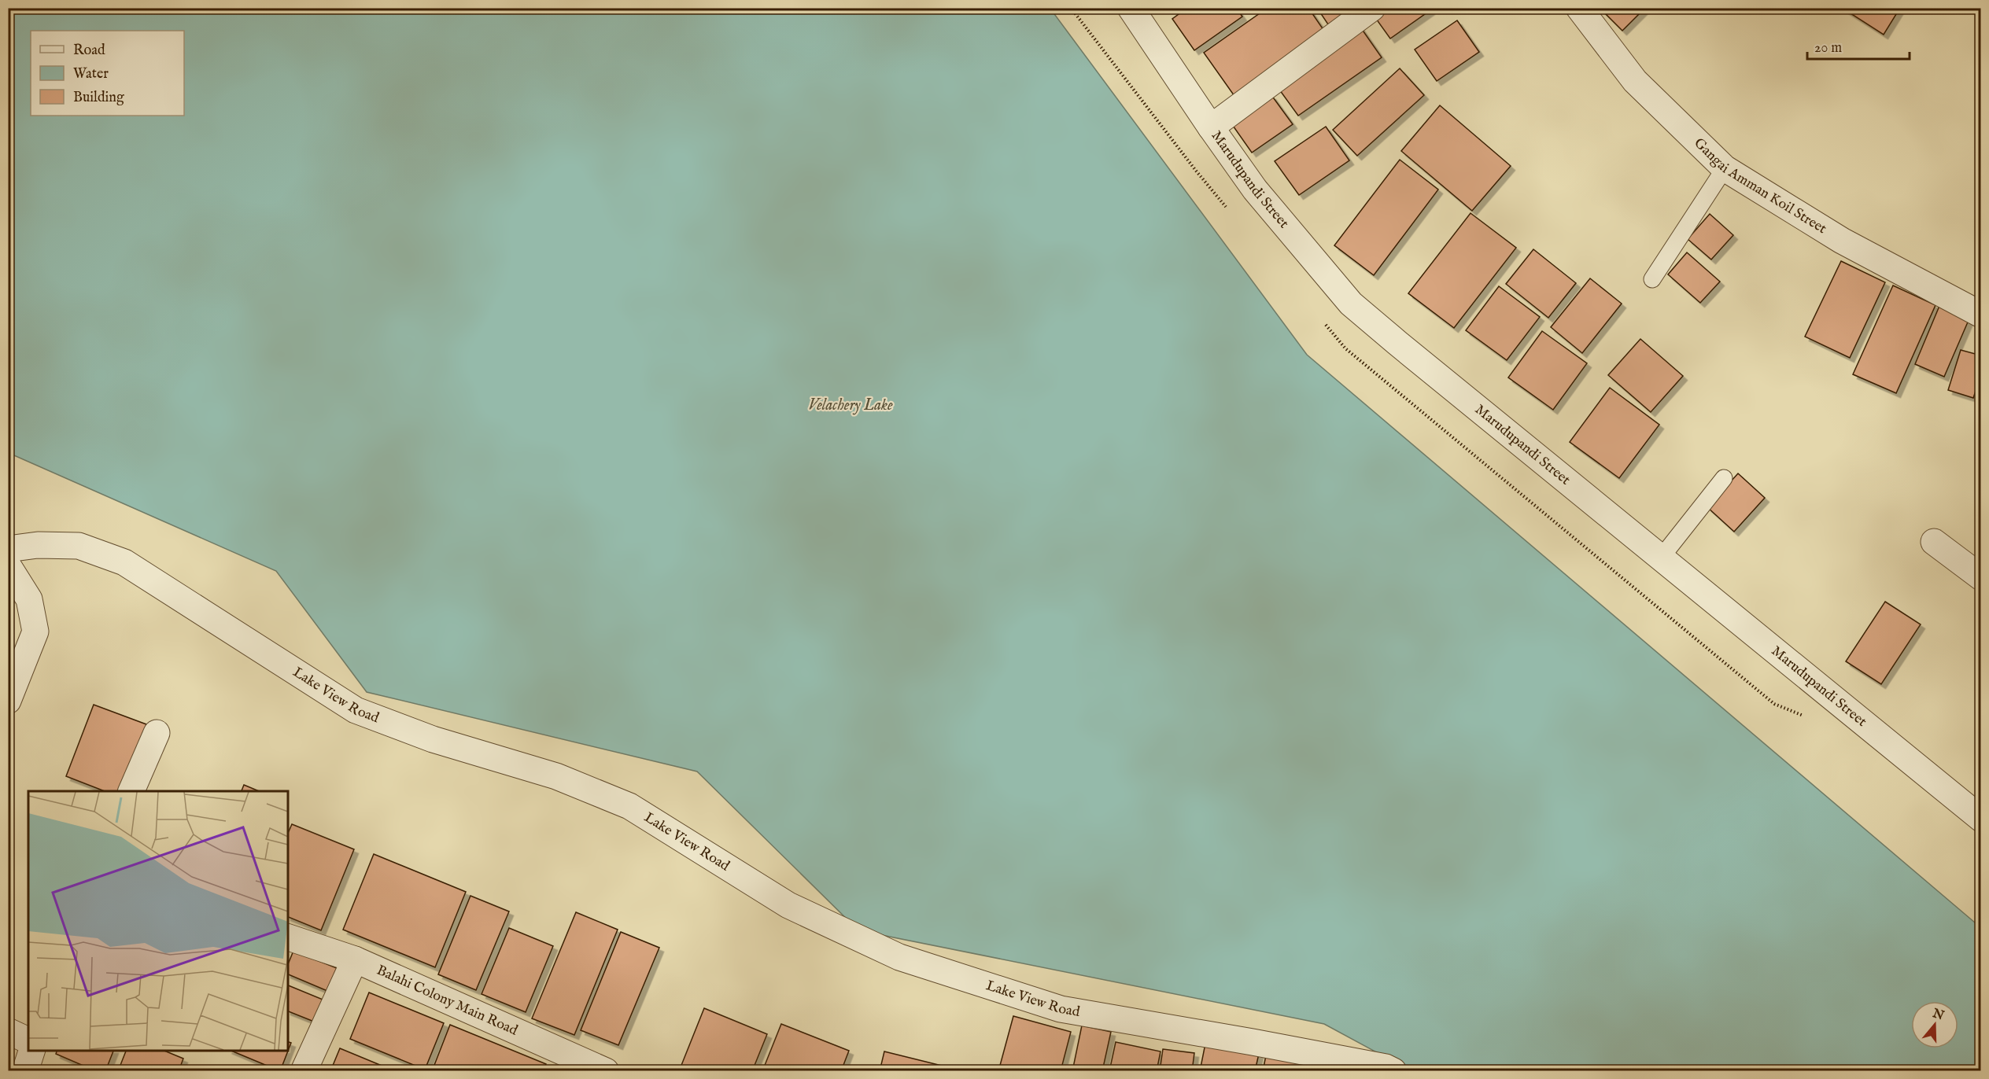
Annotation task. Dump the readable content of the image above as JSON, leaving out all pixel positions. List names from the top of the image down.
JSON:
{
  "streets": {
    "street": [
      "Marudupandi Street",
      "Gangai Amman Koil Street",
      "Lake View Road",
      "Balahi Colony Main Road"
    ]
  },
  "water": ["Velachery Lake"],
  "legend": ["Road", "Water", "Building"],
  "scale_bar": "20 m",
  "north": "top"
}
